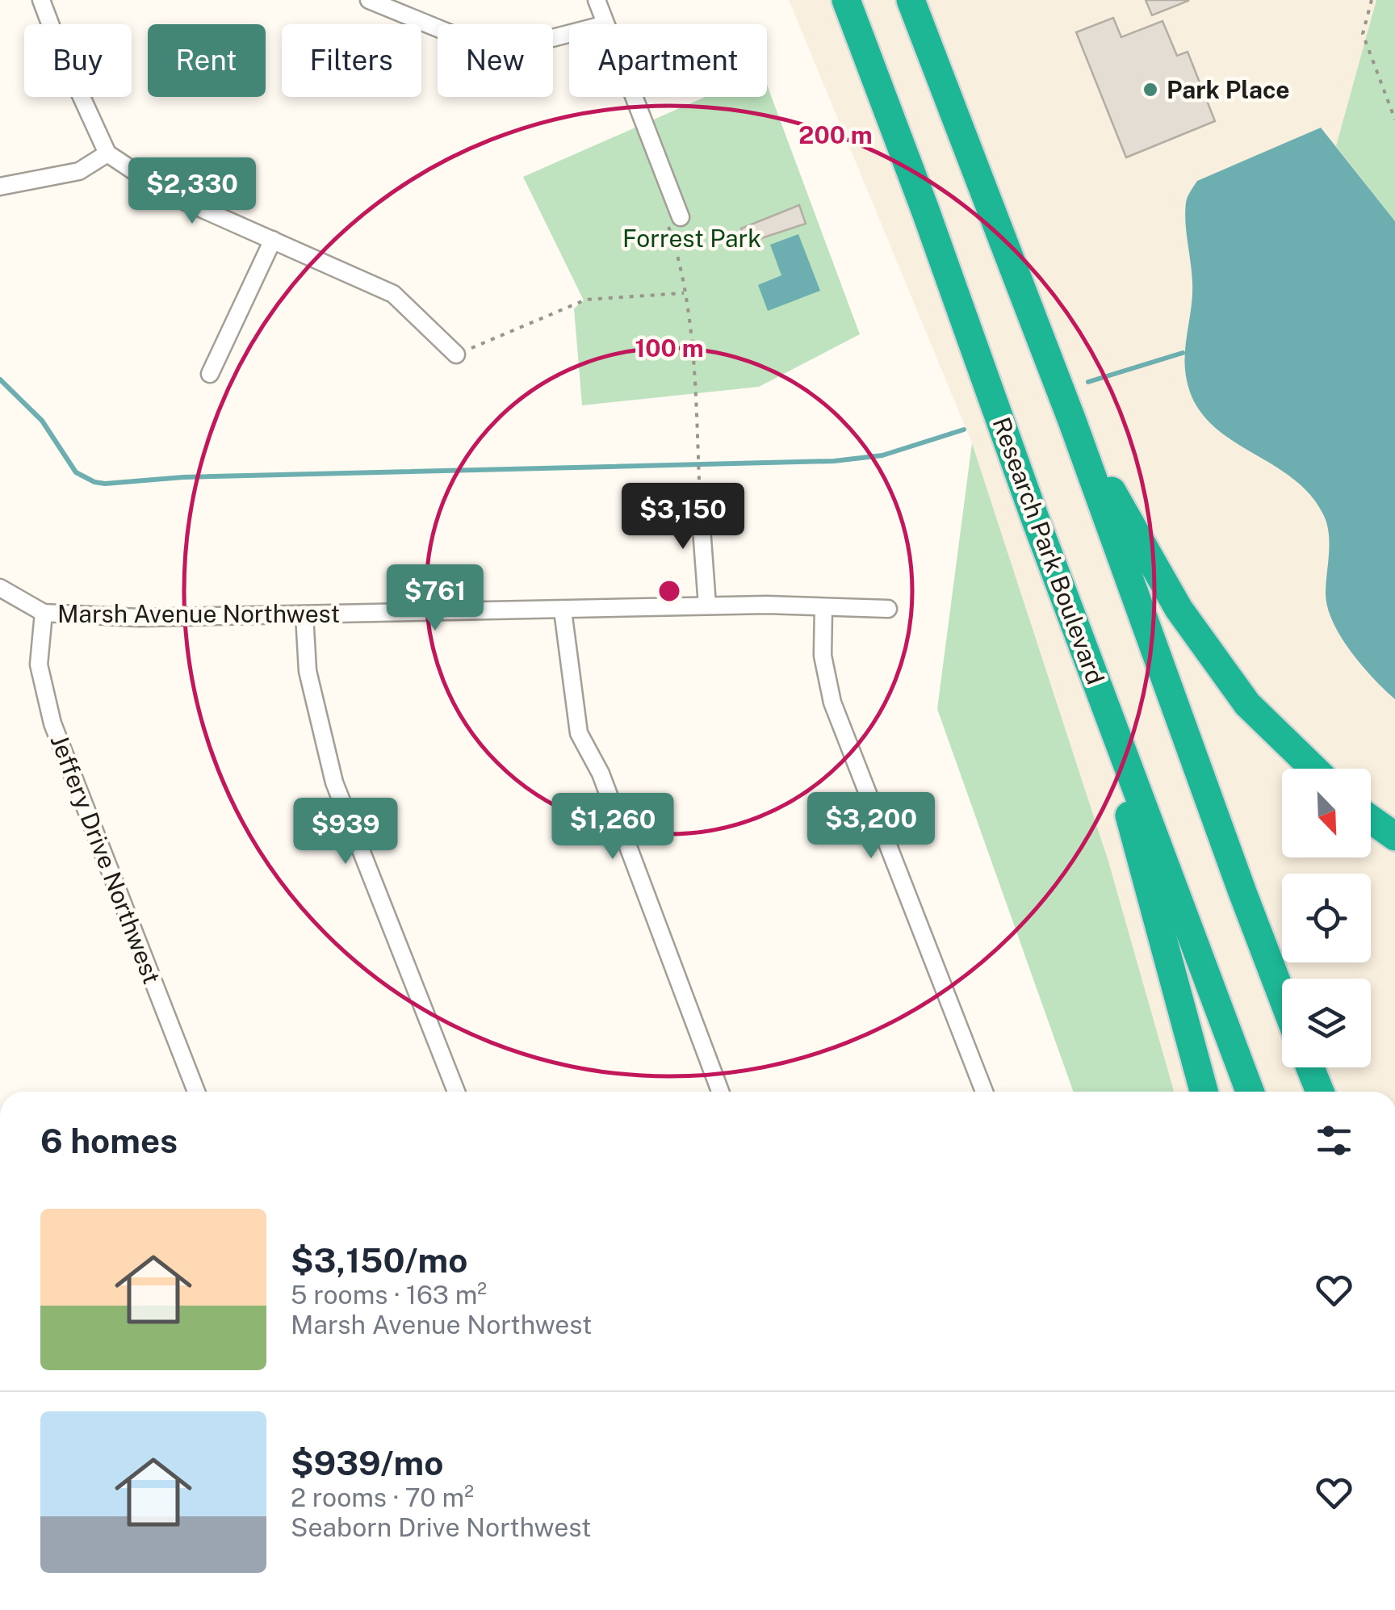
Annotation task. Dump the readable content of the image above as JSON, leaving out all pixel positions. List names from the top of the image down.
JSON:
{
  "streets": {
    "highway": ["Research Park Boulevard"],
    "street": ["Marsh Avenue Northwest", "Jeffery Drive Northwest"]
  },
  "crossings": [
    ["Marsh Avenue Northwest", "Jeffery Drive Northwest"]
  ],
  "parks": ["Forrest Park"],
  "places": ["Park Place"],
  "north": "bottom right",
  "page": {
    "chip": [
      "Buy",
      "Rent",
      "Filters",
      "New",
      "Apartment"
    ],
    "price": [
      "$2,330",
      "$3,150",
      "$761",
      "$3,200",
      "$1,260",
      "$939"
    ],
    "heading": "6 homes",
    "list": [
      {
        "name": "$3,150/mo",
        "note": "5 rooms · 163 m² · Marsh Avenue Northwest"
      },
      {
        "name": "$939/mo",
        "note": "2 rooms · 70 m² · Seaborn Drive Northwest"
      }
    ]
  },
  "rings": ["200 m", "100 m"]
}
